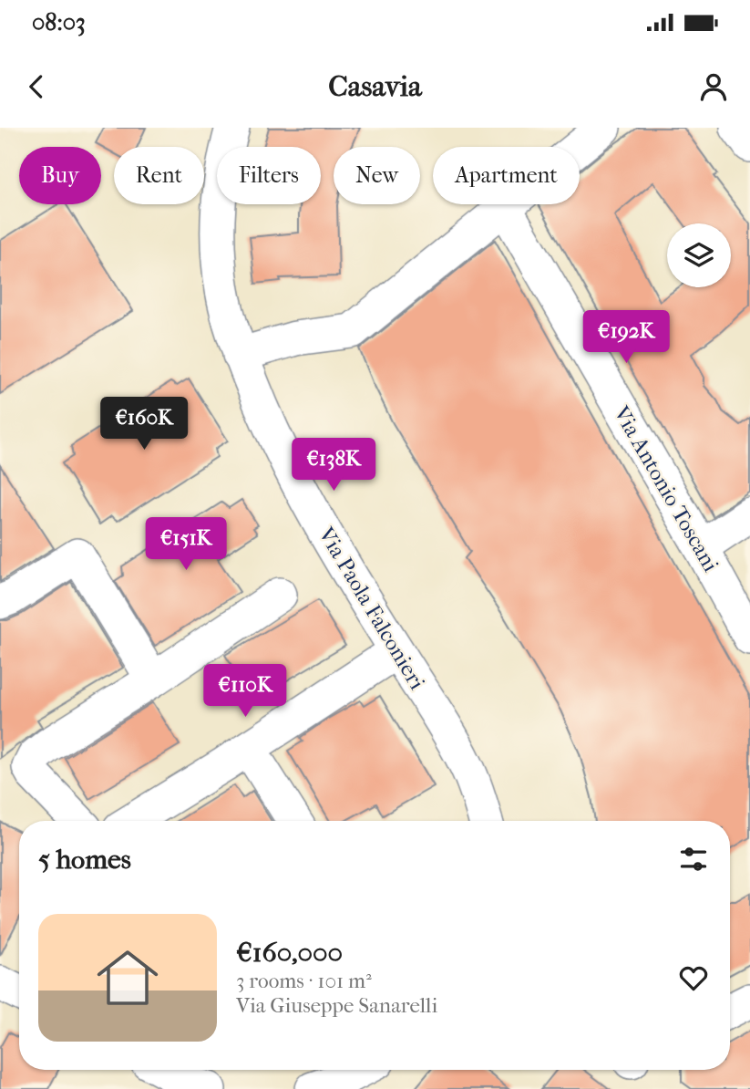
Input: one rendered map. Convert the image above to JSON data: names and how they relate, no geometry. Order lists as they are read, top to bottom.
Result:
{
  "streets": {
    "street": ["Via Antonio Toscani", "Via Paola Falconieri"]
  },
  "page": {
    "status": "08:03",
    "header": "Casavia",
    "chip": [
      "Buy",
      "Rent",
      "Filters",
      "New",
      "Apartment"
    ],
    "price": [
      "€192K",
      "€160K",
      "€138K",
      "€151K",
      "€110K"
    ],
    "heading": "5 homes",
    "list": [
      {
        "name": "€160,000",
        "note": "3 rooms · 101 m² · Via Giuseppe Sanarelli"
      }
    ]
  }
}
